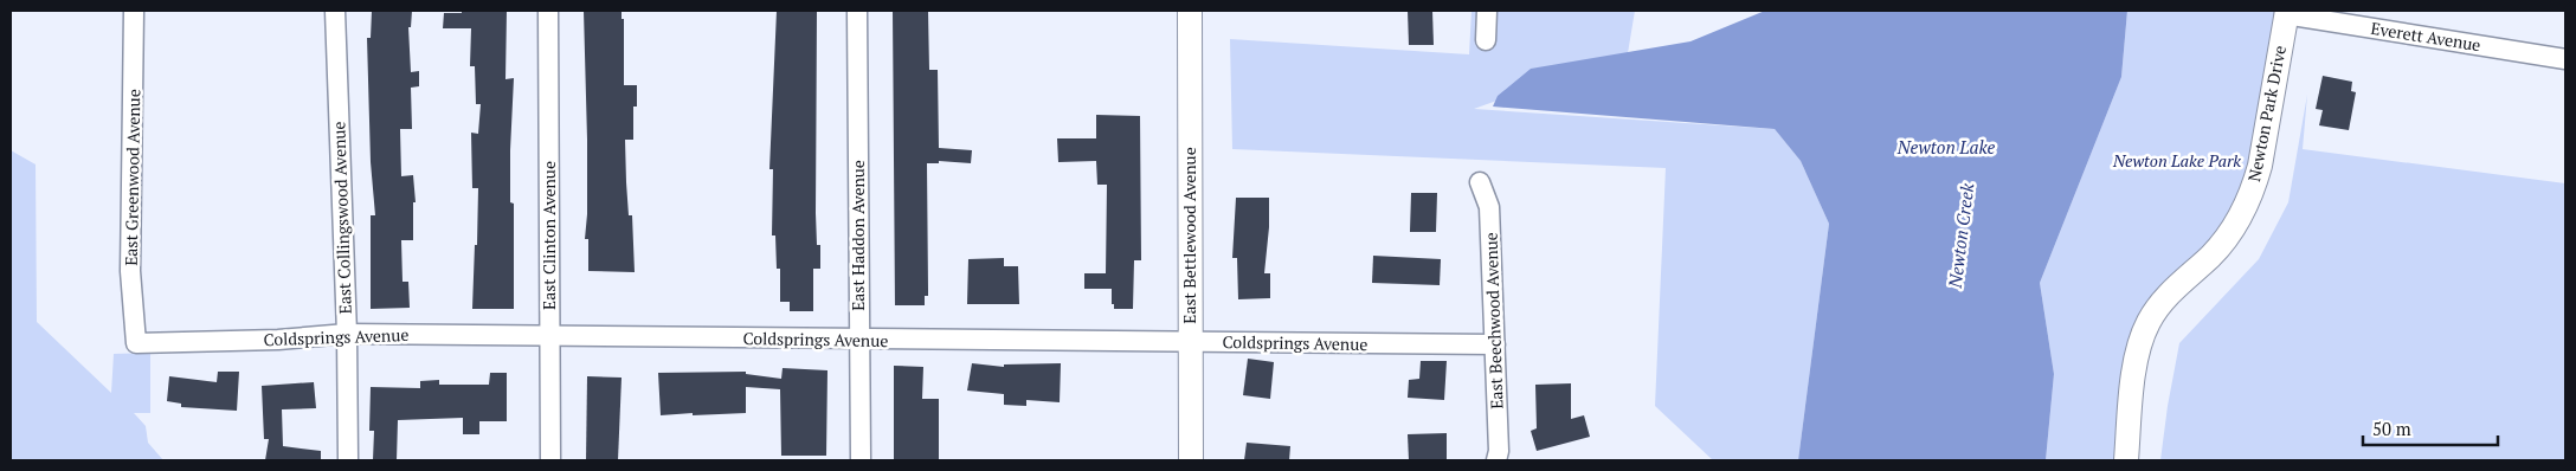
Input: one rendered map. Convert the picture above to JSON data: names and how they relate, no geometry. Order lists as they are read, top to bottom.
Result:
{
  "streets": {
    "street": [
      "Everett Avenue",
      "Newton Park Drive",
      "East Greenwood Avenue",
      "East Collingswood Avenue",
      "East Clinton Avenue",
      "East Haddon Avenue",
      "East Bettlewood Avenue",
      "East Beechwood Avenue",
      "Coldsprings Avenue"
    ]
  },
  "crossings": [
    ["Everett Avenue", "Newton Park Drive"],
    ["East Greenwood Avenue", "Coldsprings Avenue"],
    ["East Collingswood Avenue", "Coldsprings Avenue"],
    ["East Clinton Avenue", "Coldsprings Avenue"],
    ["East Haddon Avenue", "Coldsprings Avenue"],
    ["East Bettlewood Avenue", "Coldsprings Avenue"],
    ["East Beechwood Avenue", "Coldsprings Avenue"]
  ],
  "water": ["Newton Lake", "Newton Creek"],
  "parks": ["Newton Lake Park"],
  "scale_bar": "50 m"
}
